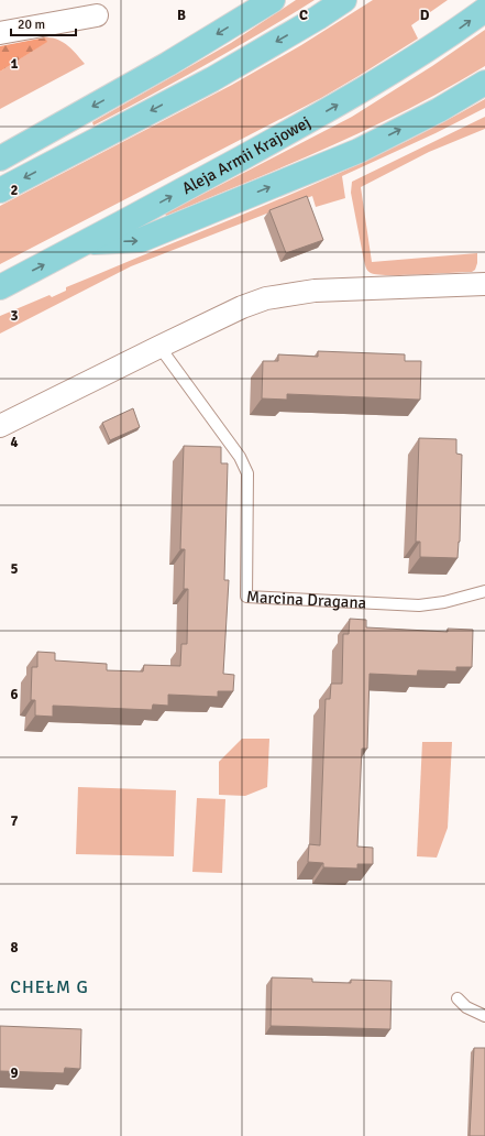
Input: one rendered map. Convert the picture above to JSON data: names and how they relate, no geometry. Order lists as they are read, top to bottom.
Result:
{
  "streets": {
    "main road": ["Aleja Armii Krajowej"],
    "lane": ["Marcina Dragana"]
  },
  "districts": ["CHEŁM G"],
  "scale_bar": "20 m",
  "grid": {
    "columns": ["B", "C", "D"],
    "rows": [
      "1",
      "2",
      "3",
      "4",
      "5",
      "6",
      "7",
      "8",
      "9"
    ]
  }
}
